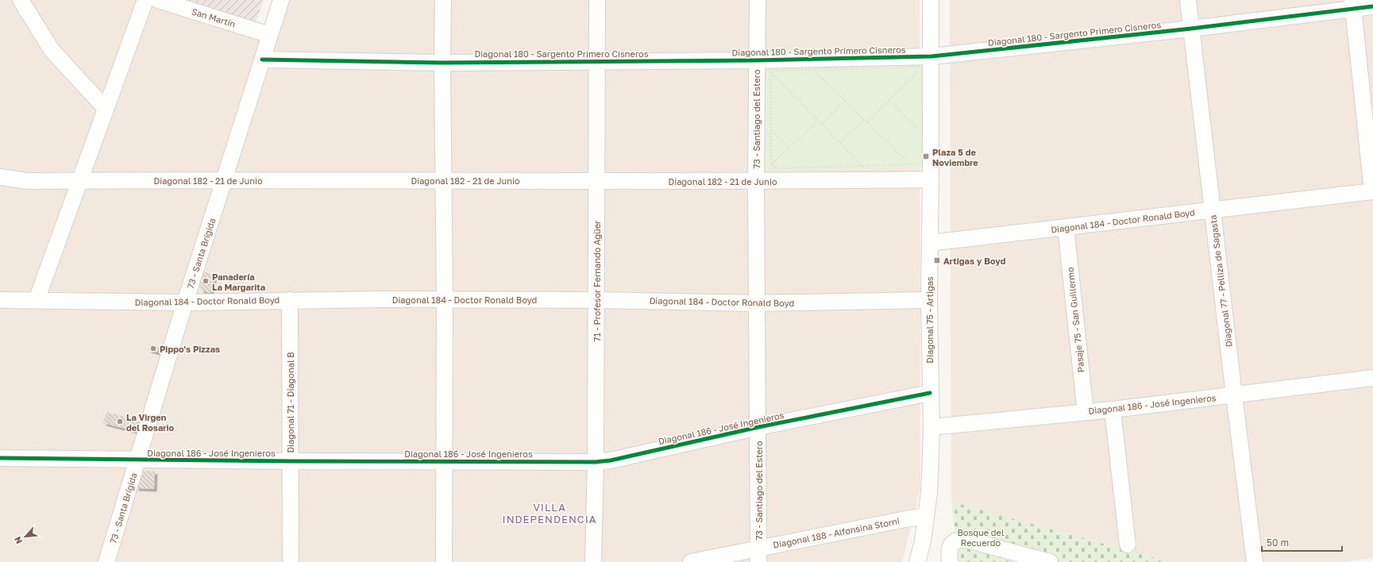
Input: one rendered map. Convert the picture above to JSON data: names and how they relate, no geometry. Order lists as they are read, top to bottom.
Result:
{
  "streets": {
    "street": [
      "San Martín",
      "Diagonal 180 - Sargento Primero Cisneros",
      "73 - Santiago del Estero",
      "Diagonal 182 - 21 de Junio",
      "Diagonal 184 - Doctor Ronald Boyd",
      "73 - Santa Brígida",
      "71 - Profesor Fernando Agüer",
      "Diagonal 77 - Pelliza de Sagasta",
      "Diagonal 75 - Artigas",
      "Pasaje 75 - San Guillermo",
      "Diagonal 71 - Diagonal B",
      "Diagonal 186 - José Ingenieros",
      "Diagonal 188 - Alfonsina Storni"
    ]
  },
  "crossings": [
    ["San Martín", "73 - Santa Brígida"],
    ["Diagonal 180 - Sargento Primero Cisneros", "73 - Santiago del Estero"],
    ["Diagonal 180 - Sargento Primero Cisneros", "73 - Santa Brígida"],
    ["Diagonal 180 - Sargento Primero Cisneros", "71 - Profesor Fernando Agüer"],
    ["Diagonal 180 - Sargento Primero Cisneros", "Diagonal 77 - Pelliza de Sagasta"],
    ["Diagonal 180 - Sargento Primero Cisneros", "Diagonal 75 - Artigas"],
    ["73 - Santiago del Estero", "Diagonal 182 - 21 de Junio"],
    ["73 - Santiago del Estero", "Diagonal 184 - Doctor Ronald Boyd"],
    ["73 - Santiago del Estero", "Diagonal 186 - José Ingenieros"],
    ["73 - Santiago del Estero", "Diagonal 188 - Alfonsina Storni"],
    ["Diagonal 182 - 21 de Junio", "73 - Santa Brígida"],
    ["Diagonal 182 - 21 de Junio", "71 - Profesor Fernando Agüer"],
    ["Diagonal 182 - 21 de Junio", "Diagonal 75 - Artigas"],
    ["Diagonal 184 - Doctor Ronald Boyd", "73 - Santa Brígida"],
    ["Diagonal 184 - Doctor Ronald Boyd", "71 - Profesor Fernando Agüer"],
    ["Diagonal 184 - Doctor Ronald Boyd", "Diagonal 77 - Pelliza de Sagasta"],
    ["Diagonal 184 - Doctor Ronald Boyd", "Diagonal 75 - Artigas"],
    ["Diagonal 184 - Doctor Ronald Boyd", "Pasaje 75 - San Guillermo"],
    ["Diagonal 184 - Doctor Ronald Boyd", "Diagonal 71 - Diagonal B"],
    ["73 - Santa Brígida", "Diagonal 186 - José Ingenieros"],
    ["71 - Profesor Fernando Agüer", "Diagonal 186 - José Ingenieros"],
    ["Diagonal 77 - Pelliza de Sagasta", "Diagonal 186 - José Ingenieros"],
    ["Diagonal 75 - Artigas", "Diagonal 186 - José Ingenieros"],
    ["Diagonal 75 - Artigas", "Diagonal 188 - Alfonsina Storni"],
    ["Pasaje 75 - San Guillermo", "Diagonal 186 - José Ingenieros"],
    ["Diagonal 71 - Diagonal B", "Diagonal 186 - José Ingenieros"]
  ],
  "districts": ["VILLA INDEPENDENCIA"],
  "parks": ["Bosque del Recuerdo"],
  "places": {
    "transit": ["Plaza 5 de Noviembre", "Artigas y Boyd"],
    "other": ["Panadería La Margarita", "Pippo's Pizzas", "La Virgen del Rosario"]
  },
  "scale_bar": "50 m",
  "north": "bottom left"
}
